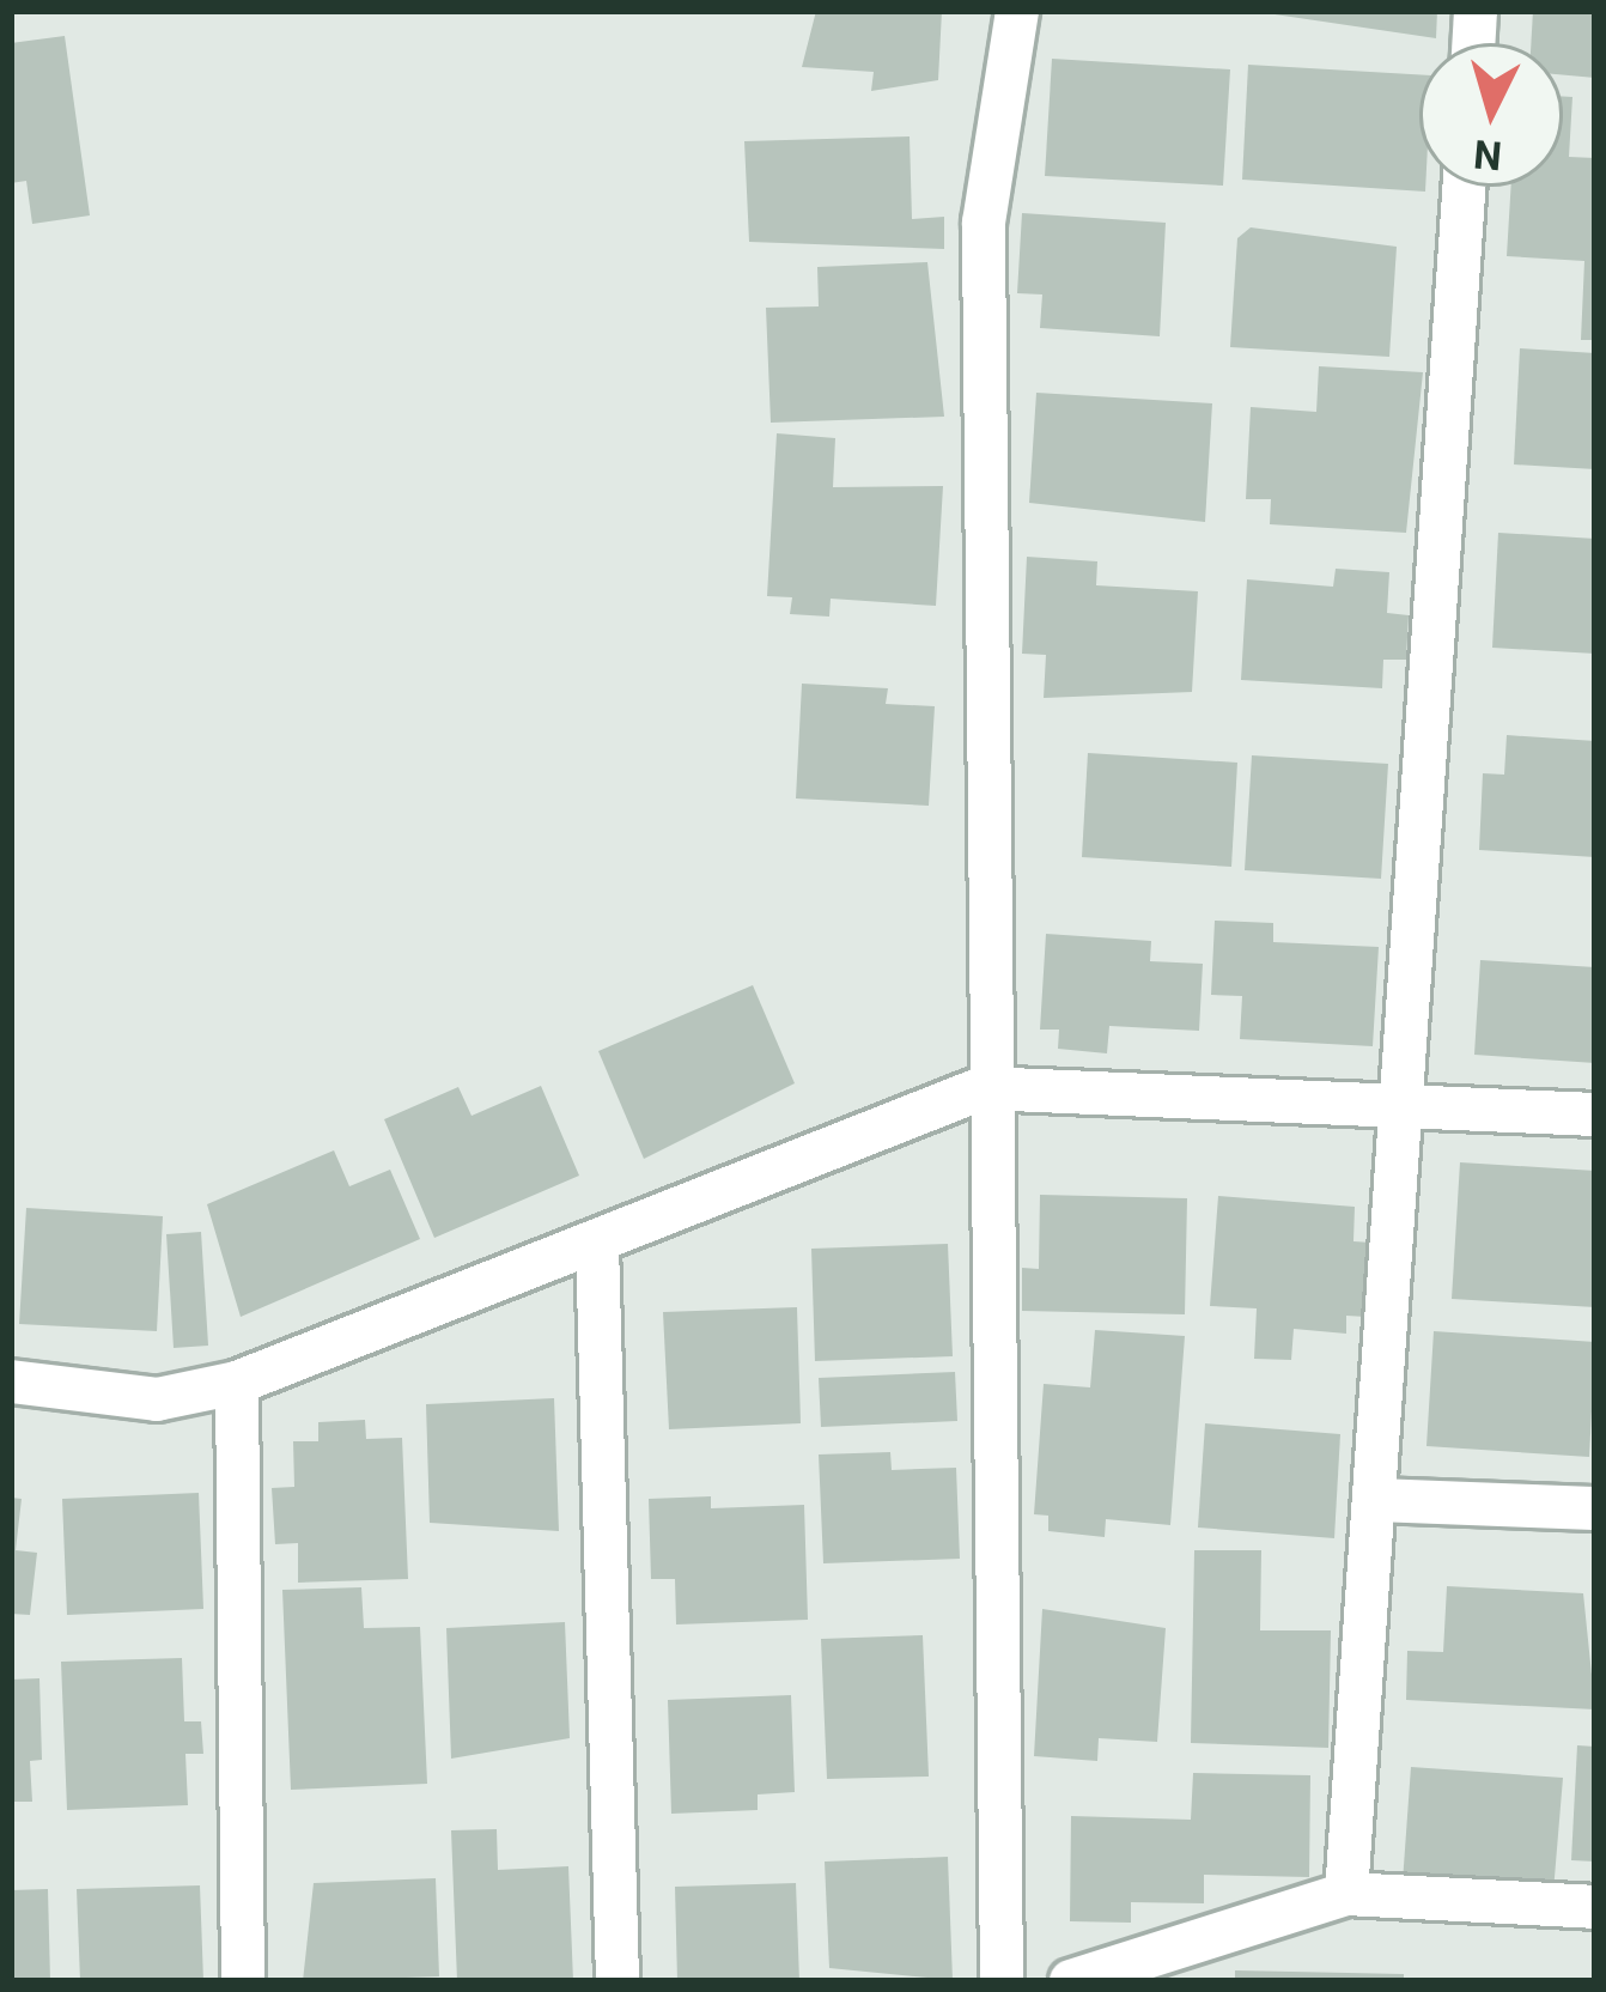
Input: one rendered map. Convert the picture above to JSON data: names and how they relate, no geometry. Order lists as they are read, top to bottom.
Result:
{
  "north": "bottom"
}
